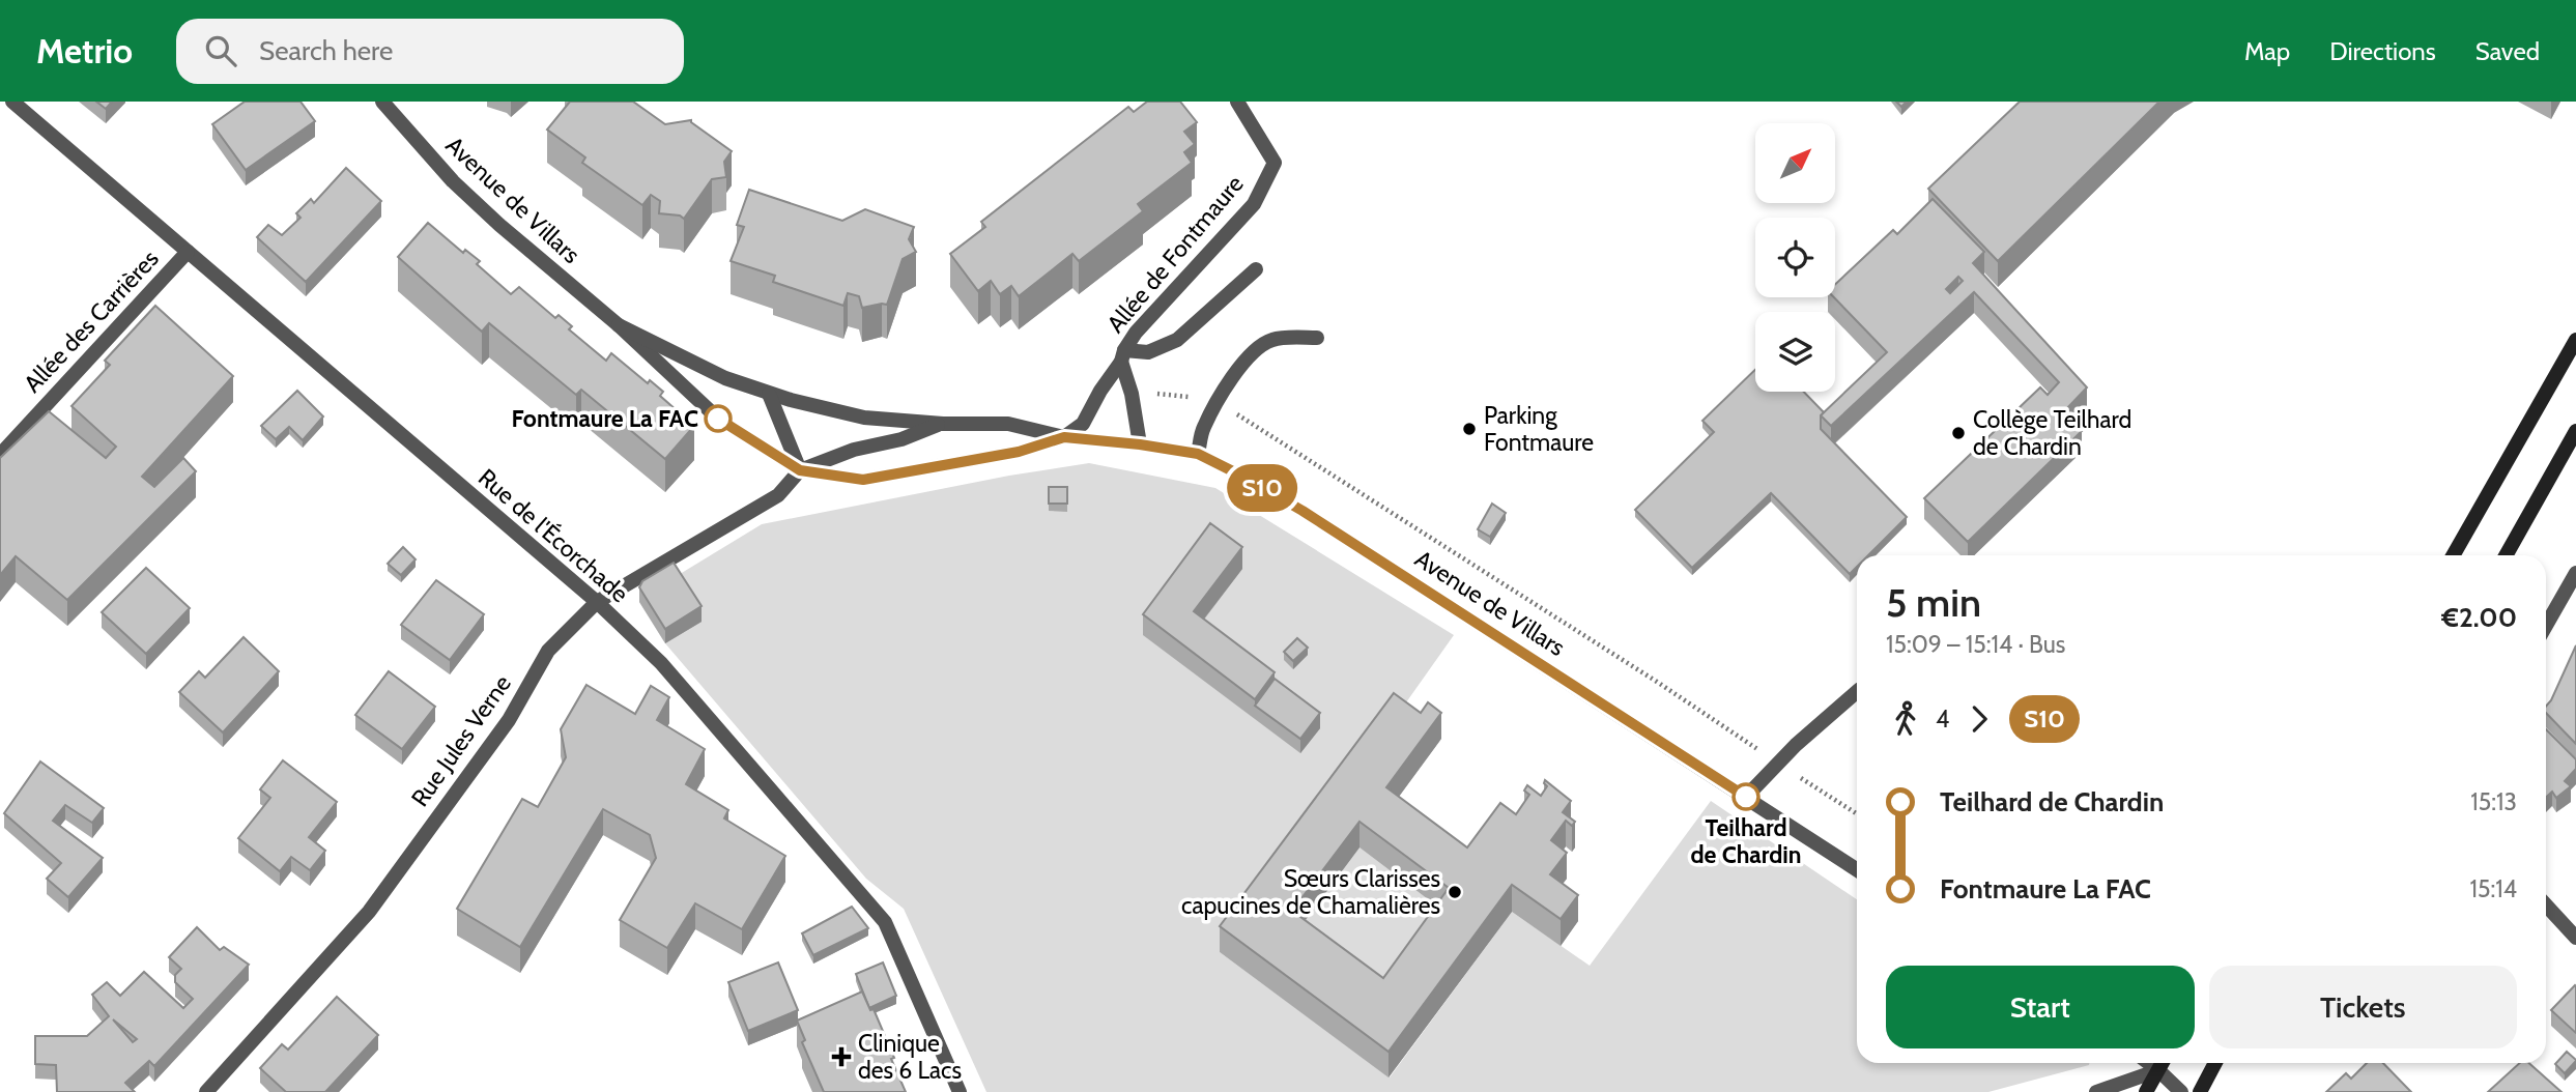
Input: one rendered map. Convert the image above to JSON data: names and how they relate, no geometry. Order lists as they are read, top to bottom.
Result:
{
  "streets": {
    "street": [
      "Avenue de Villars",
      "Allée de Fontmaure",
      "Allée des Carrières",
      "Rue de l'Écorchade",
      "Rue Jules Verne"
    ]
  },
  "crossings": [
    ["Avenue de Villars", "Rue Jules Verne"],
    ["Allée des Carrières", "Rue de l'Écorchade"],
    ["Rue de l'Écorchade", "Rue Jules Verne"]
  ],
  "places": {
    "other": [
      "Fontmaure La FAC",
      "Parking Fontmaure",
      "Collège Teilhard de Chardin",
      "Teilhard de Chardin",
      "Sœurs Clarisses capucines de Chamalières"
    ],
    "health": ["Clinique des 6 Lacs"]
  },
  "lines": ["bus line S10"],
  "north": "top right",
  "page": {
    "header": "Metrio",
    "search": "Search here",
    "nav": ["Map", "Directions", "Saved"],
    "on_map": "S10",
    "heading": ["5 min", "15:09 – 15:14 · Bus", "€2.00"],
    "legs": ["4", "S10"],
    "list": [
      {
        "name": "Teilhard de Chardin",
        "value": "15:13"
      },
      {
        "name": "Fontmaure La FAC",
        "value": "15:14"
      }
    ],
    "buttons": ["Start", "Tickets"]
  }
}
